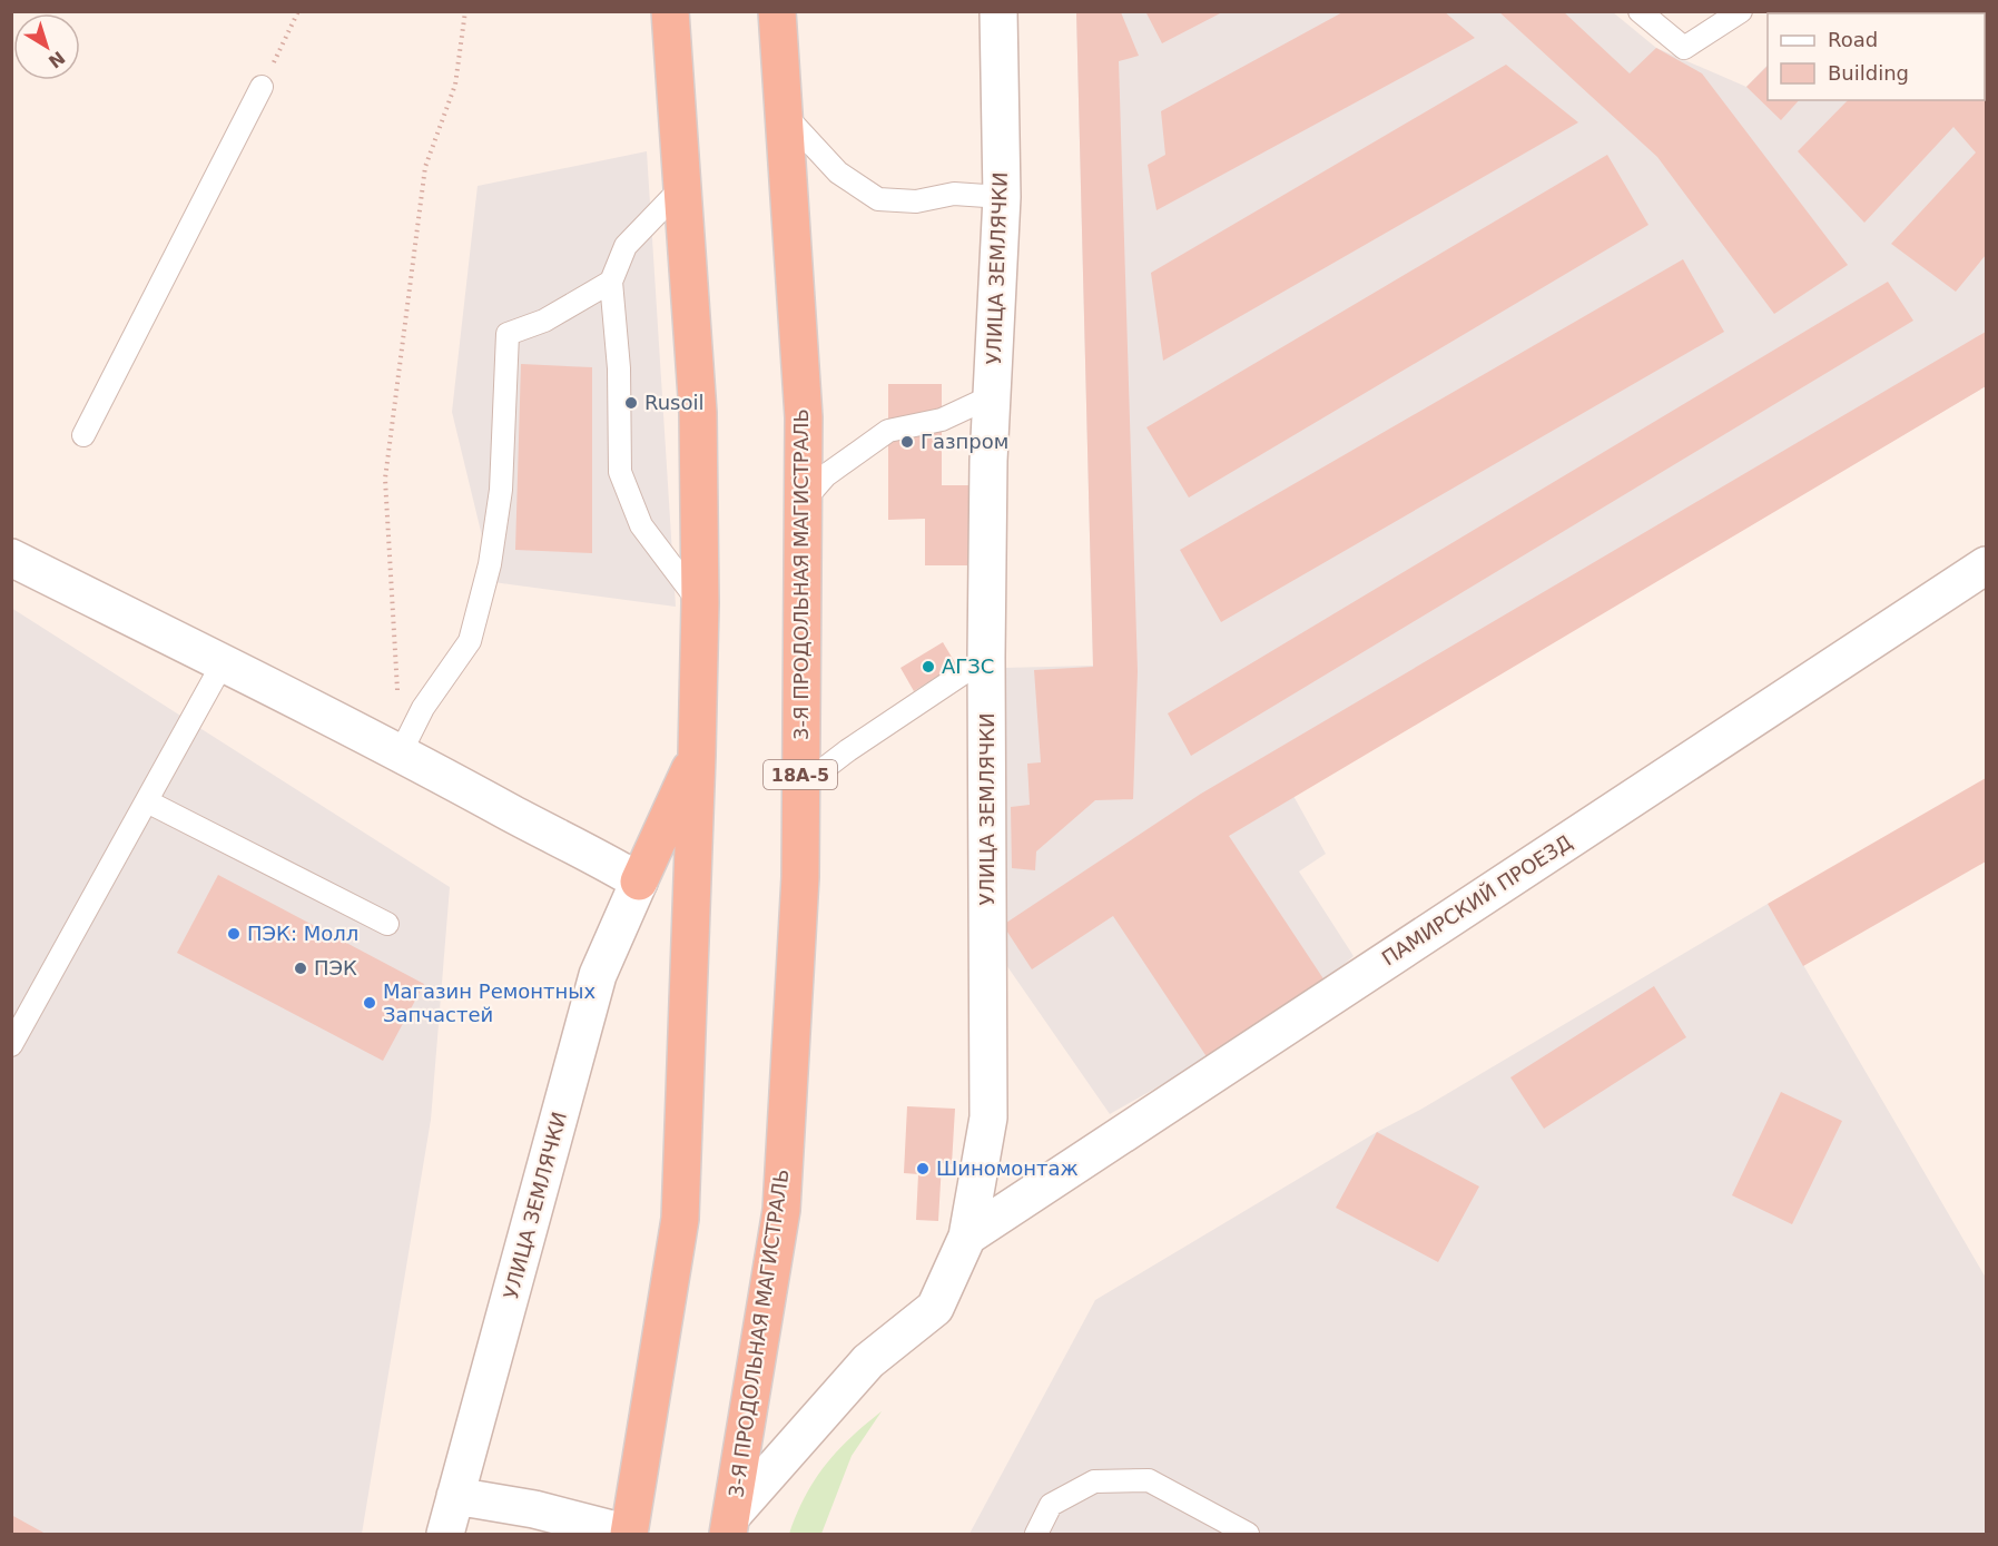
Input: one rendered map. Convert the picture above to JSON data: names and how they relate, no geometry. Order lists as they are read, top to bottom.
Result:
{
  "streets": {
    "highway": ["3-Я ПРОДОЛЬНАЯ МАГИСТРАЛЬ", "18А-5"],
    "street": ["УЛИЦА ЗЕМЛЯЧКИ", "ПАМИРСКИЙ ПРОЕЗД"]
  },
  "crossings": [
    ["УЛИЦА ЗЕМЛЯЧКИ", "3-Я ПРОДОЛЬНАЯ МАГИСТРАЛЬ"],
    ["УЛИЦА ЗЕМЛЯЧКИ", "ПАМИРСКИЙ ПРОЕЗД"]
  ],
  "places": [
    "Rusoil",
    "Газпром",
    "АГЗС",
    "ПЭК: Молл",
    "ПЭК",
    "Магазин Ремонтных Запчастей",
    "Шиномонтаж"
  ],
  "legend": ["Road", "Building"],
  "north": "bottom right"
}
